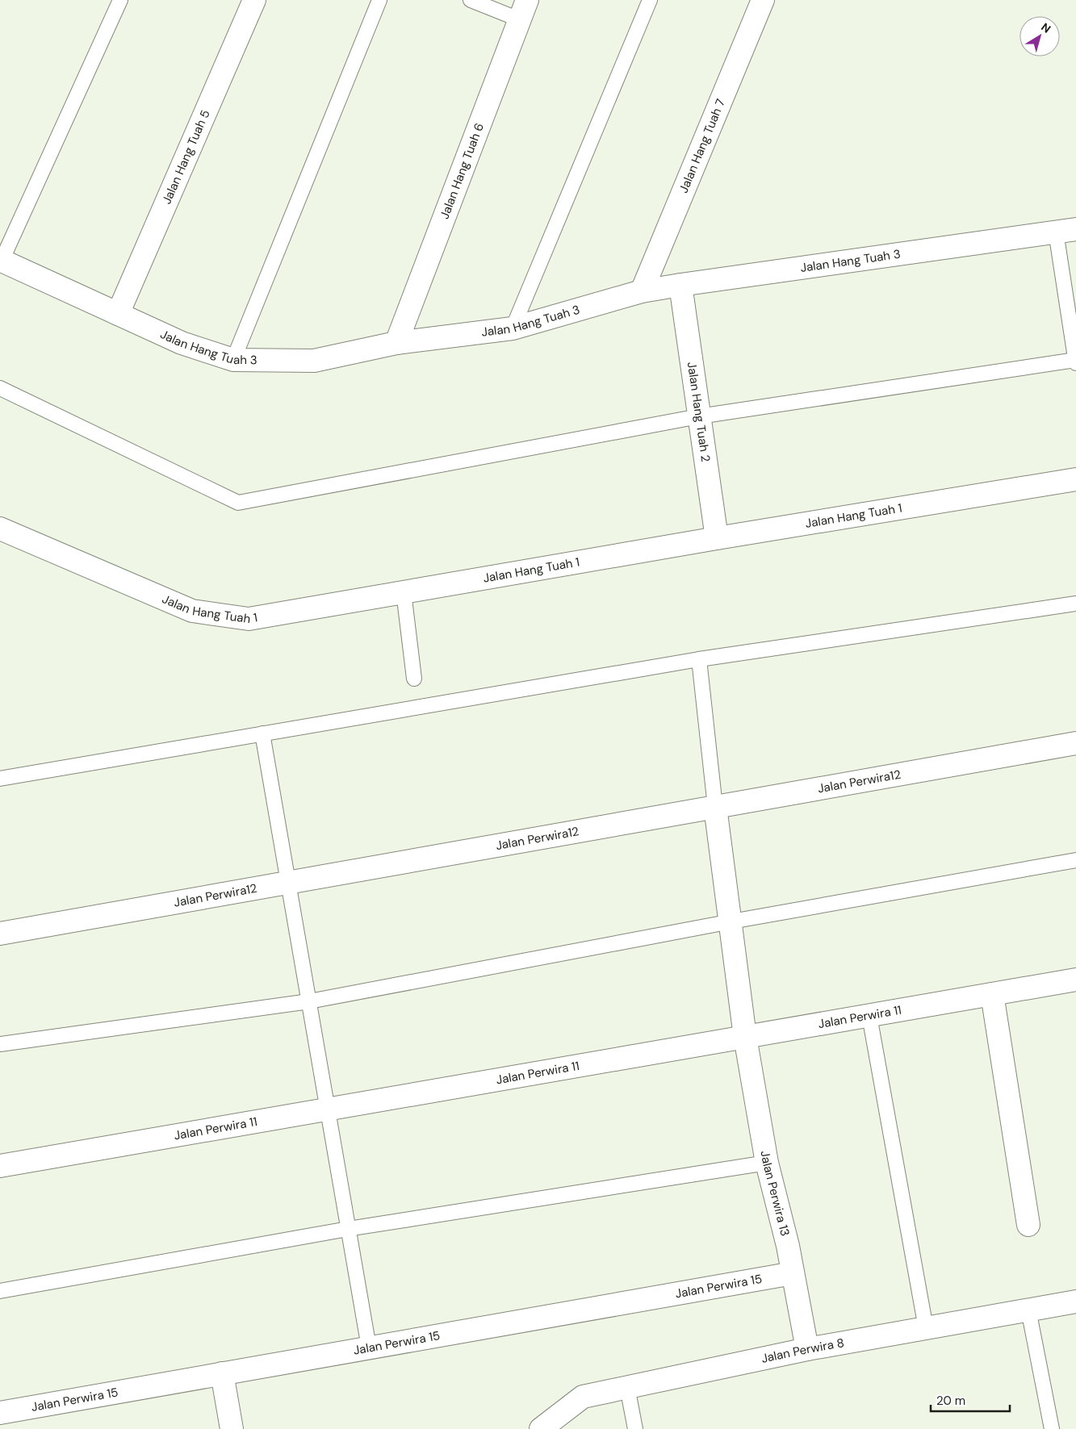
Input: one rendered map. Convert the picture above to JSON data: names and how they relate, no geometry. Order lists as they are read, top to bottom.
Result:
{
  "streets": {
    "street": [
      "Jalan Hang Tuah 7",
      "Jalan Hang Tuah 5",
      "Jalan Hang Tuah 6",
      "Jalan Hang Tuah 3",
      "Jalan Hang Tuah 2",
      "Jalan Hang Tuah 1",
      "Jalan Perwira12",
      "Jalan Perwira 11",
      "Jalan Perwira 13",
      "Jalan Perwira 15",
      "Jalan Perwira 8"
    ]
  },
  "crossings": [
    ["Jalan Hang Tuah 7", "Jalan Hang Tuah 3"],
    ["Jalan Hang Tuah 5", "Jalan Hang Tuah 3"],
    ["Jalan Hang Tuah 6", "Jalan Hang Tuah 3"],
    ["Jalan Hang Tuah 3", "Jalan Hang Tuah 2"],
    ["Jalan Hang Tuah 2", "Jalan Hang Tuah 1"],
    ["Jalan Perwira12", "Jalan Perwira 13"],
    ["Jalan Perwira 11", "Jalan Perwira 13"],
    ["Jalan Perwira 13", "Jalan Perwira 15"],
    ["Jalan Perwira 13", "Jalan Perwira 8"]
  ],
  "scale_bar": "20 m",
  "north": "top right"
}
